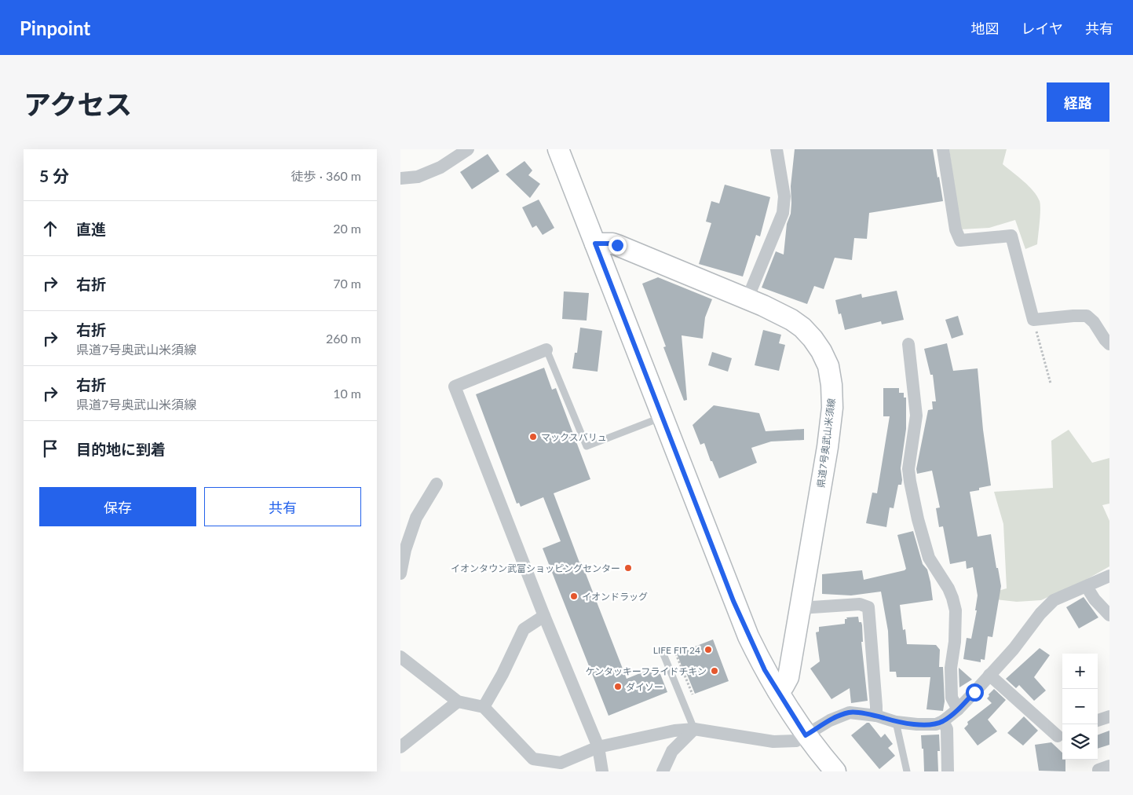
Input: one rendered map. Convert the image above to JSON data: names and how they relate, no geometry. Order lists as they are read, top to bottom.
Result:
{
  "streets": {
    "main road": ["県道7号奥武山米須線"]
  },
  "places": [
    "マックスバリュ",
    "イオンタウン武富ショッピングセンター",
    "イオンドラッグ",
    "LIFE FIT 24",
    "ケンタッキーフライドチキン",
    "ダイソー"
  ],
  "page": {
    "header": "Pinpoint",
    "nav": ["地図", "レイヤ", "共有"],
    "title": "アクセス",
    "buttons": [
      "経路",
      ["保存", "共有"]
    ],
    "heading": ["5 分", "徒歩 · 360 m"],
    "list": [
      ["直進", "20 m"],
      ["右折", "70 m"],
      ["右折", "県道7号奥武山米須線", "260 m"],
      ["右折", "県道7号奥武山米須線", "10 m"],
      "目的地に到着"
    ],
    "map_buttons": ["+", "−"]
  }
}
